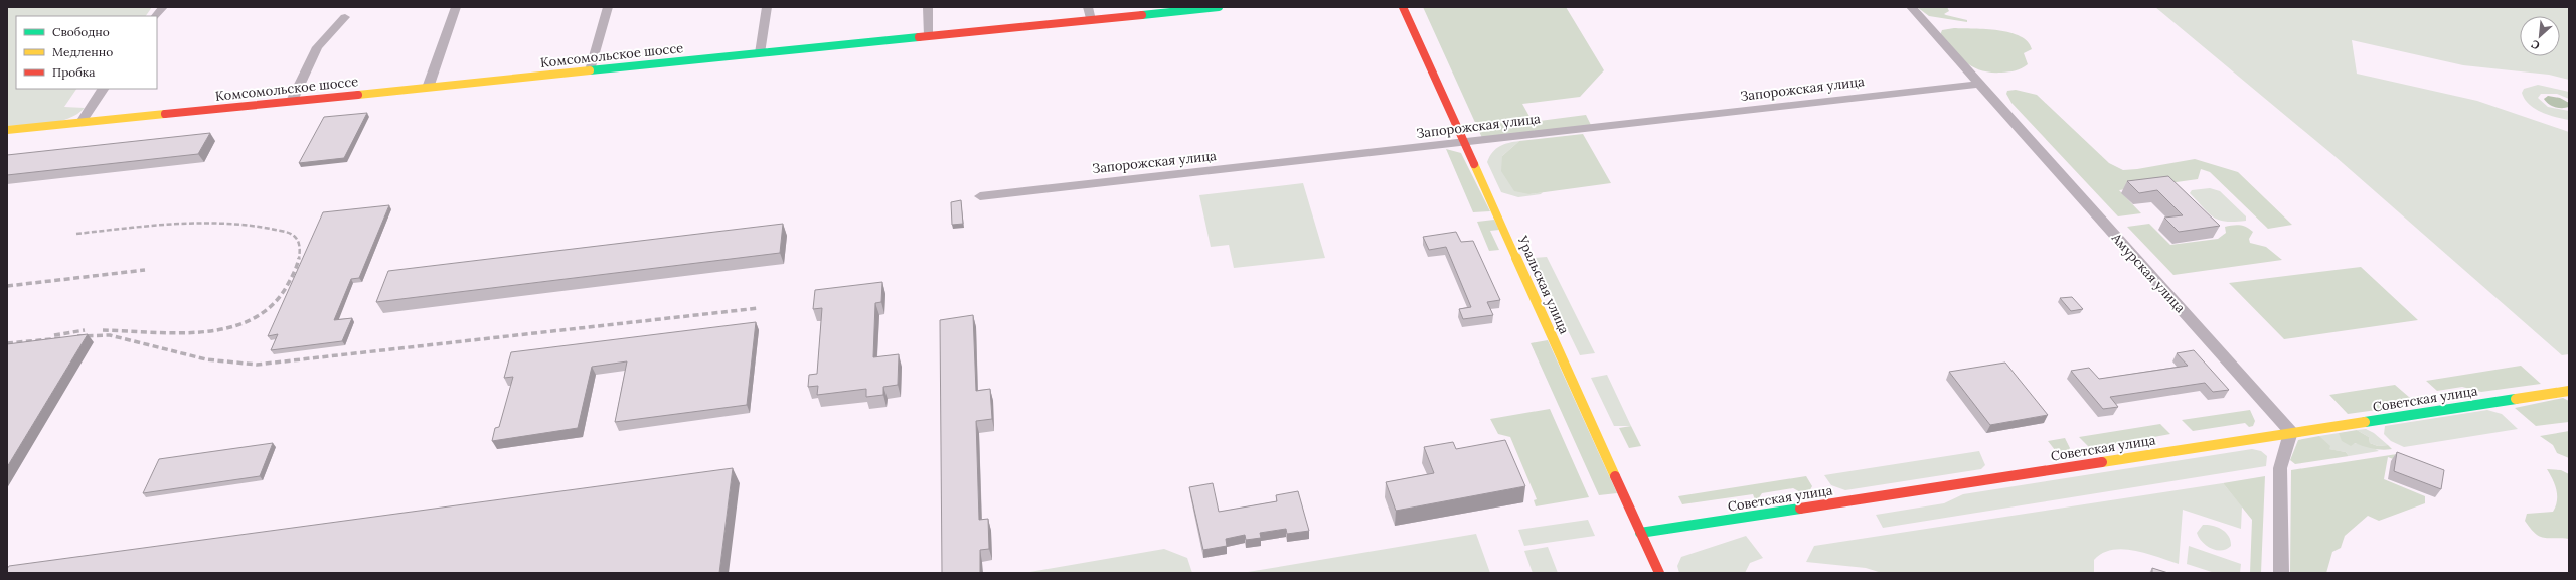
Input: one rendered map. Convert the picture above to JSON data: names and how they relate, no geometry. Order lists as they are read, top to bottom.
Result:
{
  "streets": {
    "street": [
      "Комсомольское шоссе",
      "Запорожская улица",
      "Амурская улица",
      "Уральская улица",
      "Советская улица"
    ]
  },
  "crossings": [
    ["Запорожская улица", "Амурская улица"],
    ["Запорожская улица", "Уральская улица"],
    ["Амурская улица", "Советская улица"],
    ["Уральская улица", "Советская улица"]
  ],
  "legend": ["Свободно", "Медленно", "Пробка"],
  "north": "bottom left"
}
